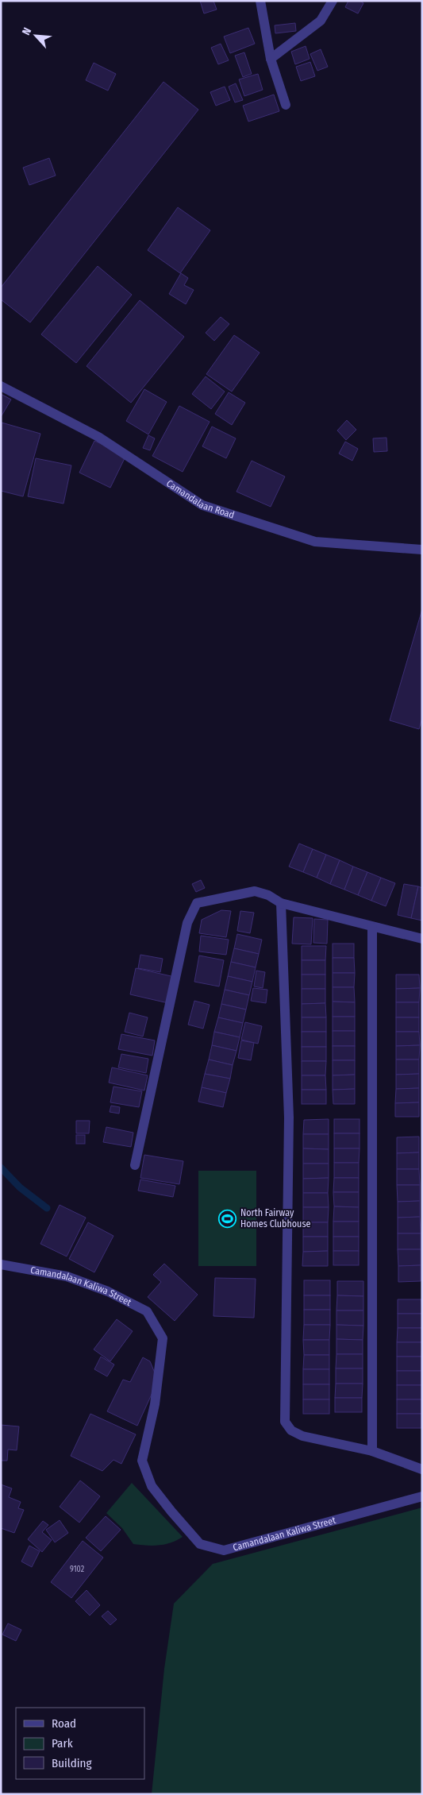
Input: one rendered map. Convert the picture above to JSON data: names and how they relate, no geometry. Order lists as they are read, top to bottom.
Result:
{
  "streets": {
    "street": ["Camandalaan Road", "Camandalaan Kaliwa Street"]
  },
  "places": {
    "sports": ["North Fairway Homes Clubhouse"]
  },
  "house_numbers": ["9102"],
  "legend": ["Road", "Park", "Building"],
  "north": "top left"
}
